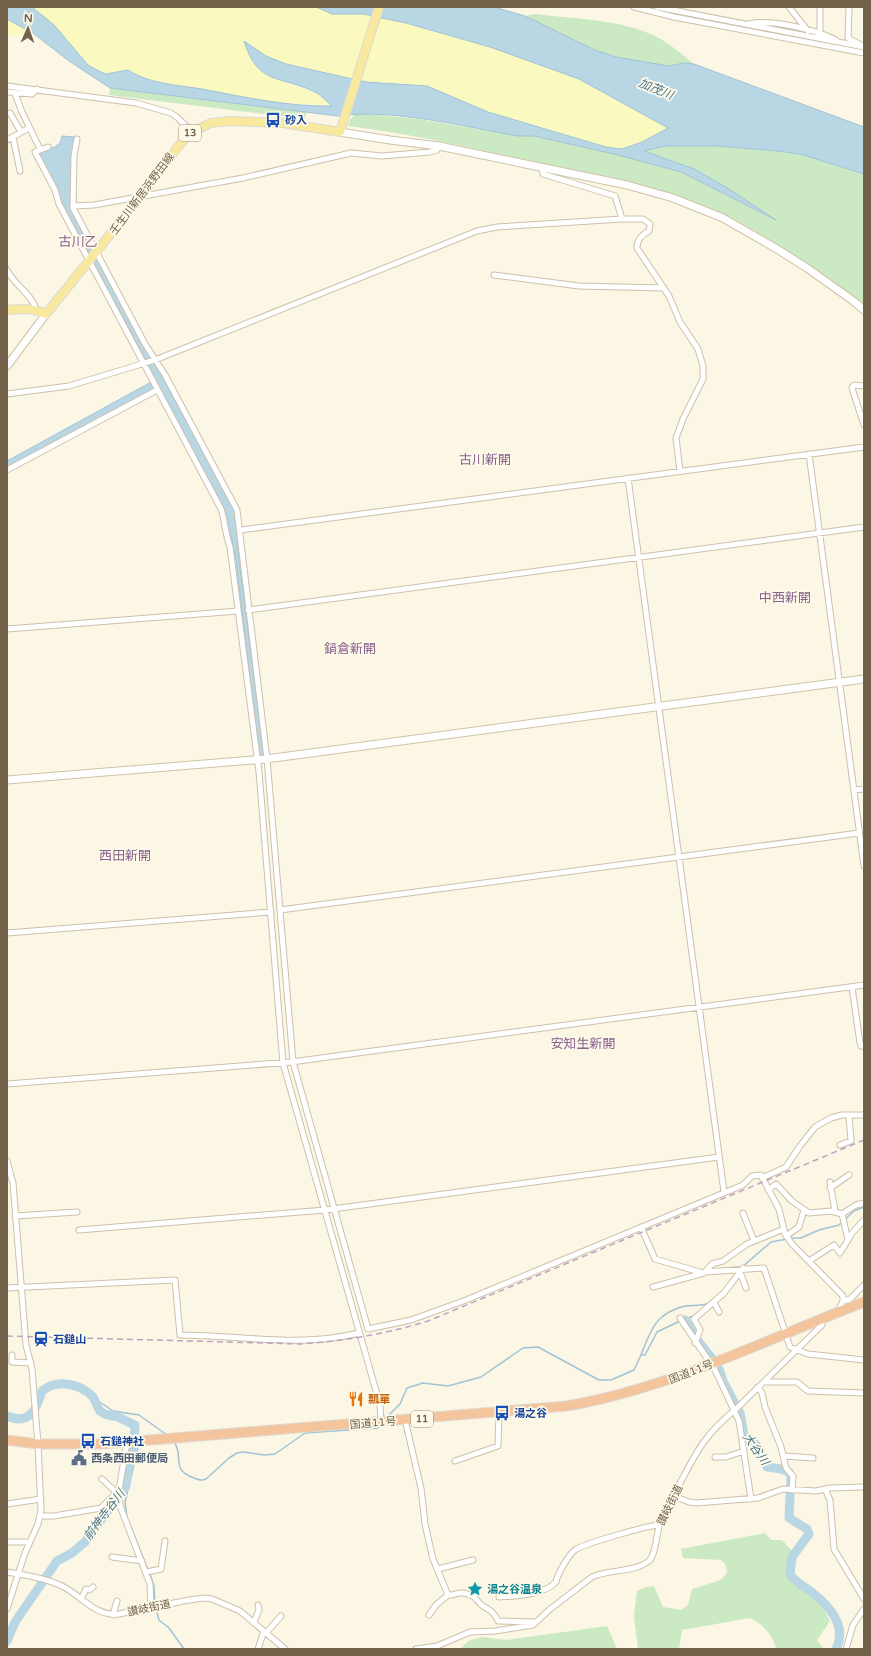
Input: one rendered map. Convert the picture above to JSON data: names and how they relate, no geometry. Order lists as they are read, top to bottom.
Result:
{
  "streets": {
    "highway": ["国道11号", "11"],
    "main road": ["13", "壬生川新居浜野田線"],
    "street": ["讃岐街道"]
  },
  "crossings": [
    ["国道11号", "讃岐街道"]
  ],
  "districts": [
    "古川乙",
    "古川新開",
    "中西新開",
    "鍋倉新開",
    "西田新開",
    "安知生新開"
  ],
  "water": ["加茂川", "大谷川", "前神寺谷川"],
  "places": {
    "bus stop": ["砂入", "湯之谷", "石鎚神社"],
    "station": ["石鎚山"],
    "restaurant": ["瓢華"],
    "public building": ["西条西田郵便局"],
    "place": ["湯之谷温泉"]
  },
  "north": "top"
}
